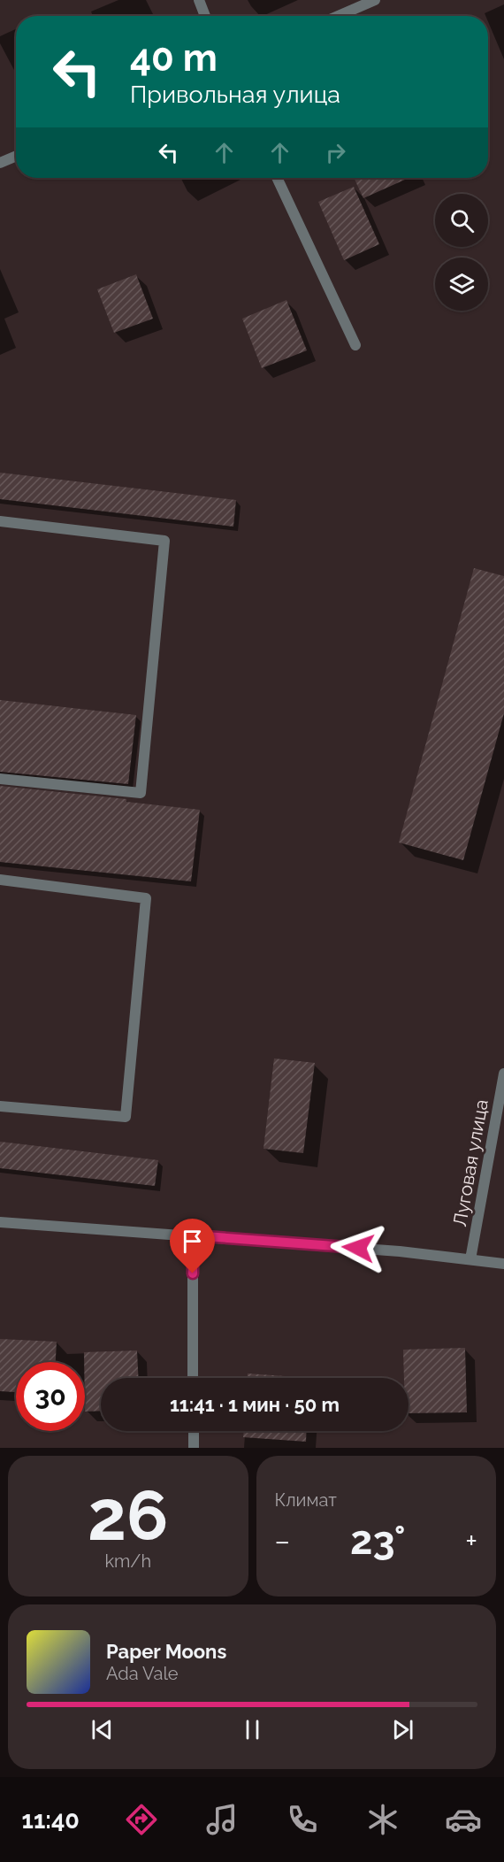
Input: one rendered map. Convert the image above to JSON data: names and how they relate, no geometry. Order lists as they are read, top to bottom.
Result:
{
  "streets": {
    "street": ["Луговая улица"]
  },
  "page": {
    "turn": ["40 m", "Привольная улица"],
    "limit": "30",
    "trip": "11:41 · 1 мин · 50 m",
    "tile": [
      ["26", "km/h"],
      "Климат"
    ],
    "heat": ["−", "23°", "+"],
    "song": ["Paper Moons", "Ada Vale"],
    "tabs": "11:40"
  }
}
